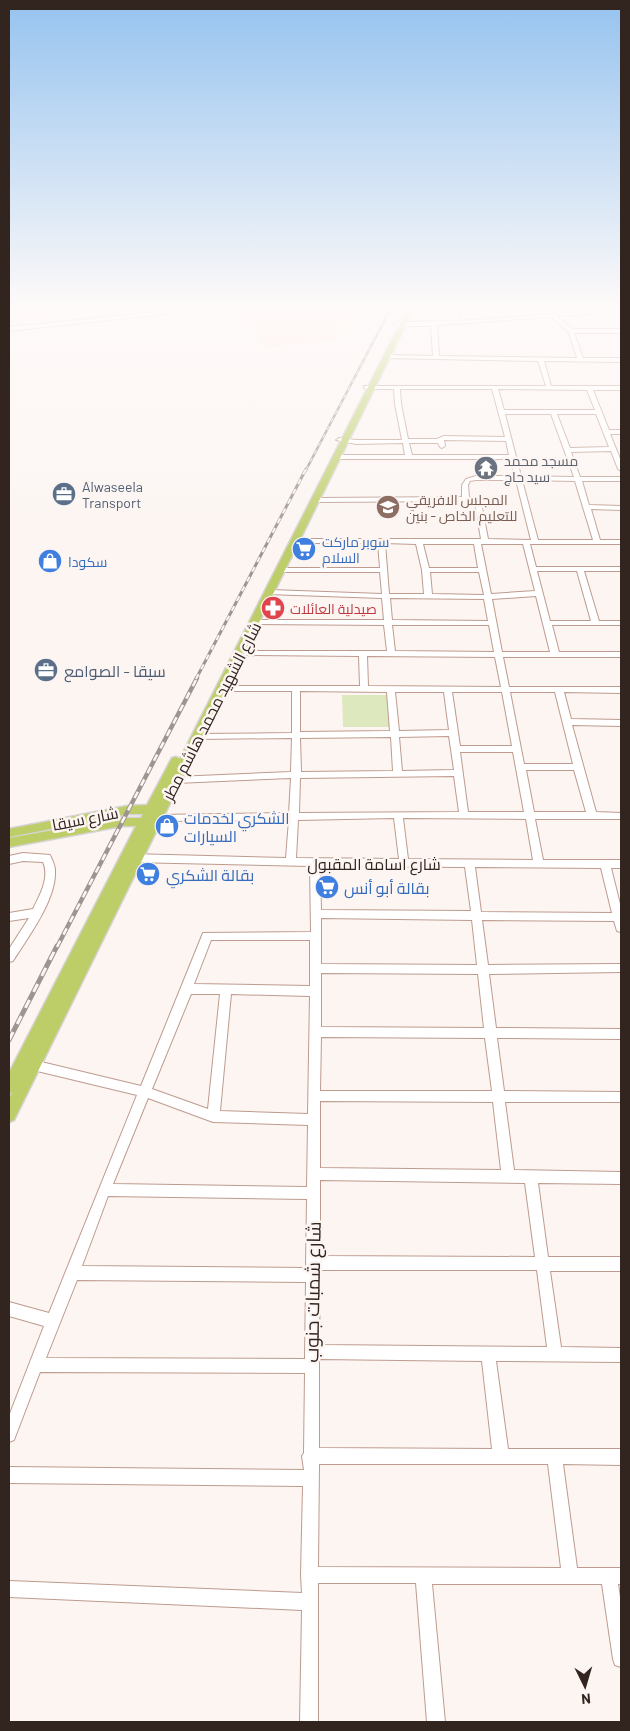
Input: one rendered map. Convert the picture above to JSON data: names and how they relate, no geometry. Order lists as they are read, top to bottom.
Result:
{
  "streets": {
    "main road": ["شارع الشهيد محمد هاشم مطر", "شارع سيقا"],
    "street": ["شارع اسامة المقبول", "شارع شمبات جنوب"]
  },
  "crossings": [
    ["شارع الشهيد محمد هاشم مطر", "شارع سيقا"],
    ["شارع الشهيد محمد هاشم مطر", "شارع اسامة المقبول"],
    ["شارع اسامة المقبول", "شارع شمبات جنوب"]
  ],
  "places": {
    "temple": ["مسجد محمد سيد حاج"],
    "office": ["Alwaseela Transport", "سيقا - الصوامع"],
    "school or university": ["المجلس الافريقي للتعليم الخاص - بنين"],
    "supermarket": ["سوبر ماركت السلام", "بقالة الشكري", "بقالة أبو أنس"],
    "shop": ["سكودا", "الشكري لخدمات السيارات"],
    "pharmacy": ["صيدلية العائلات"]
  },
  "north": "bottom"
}
